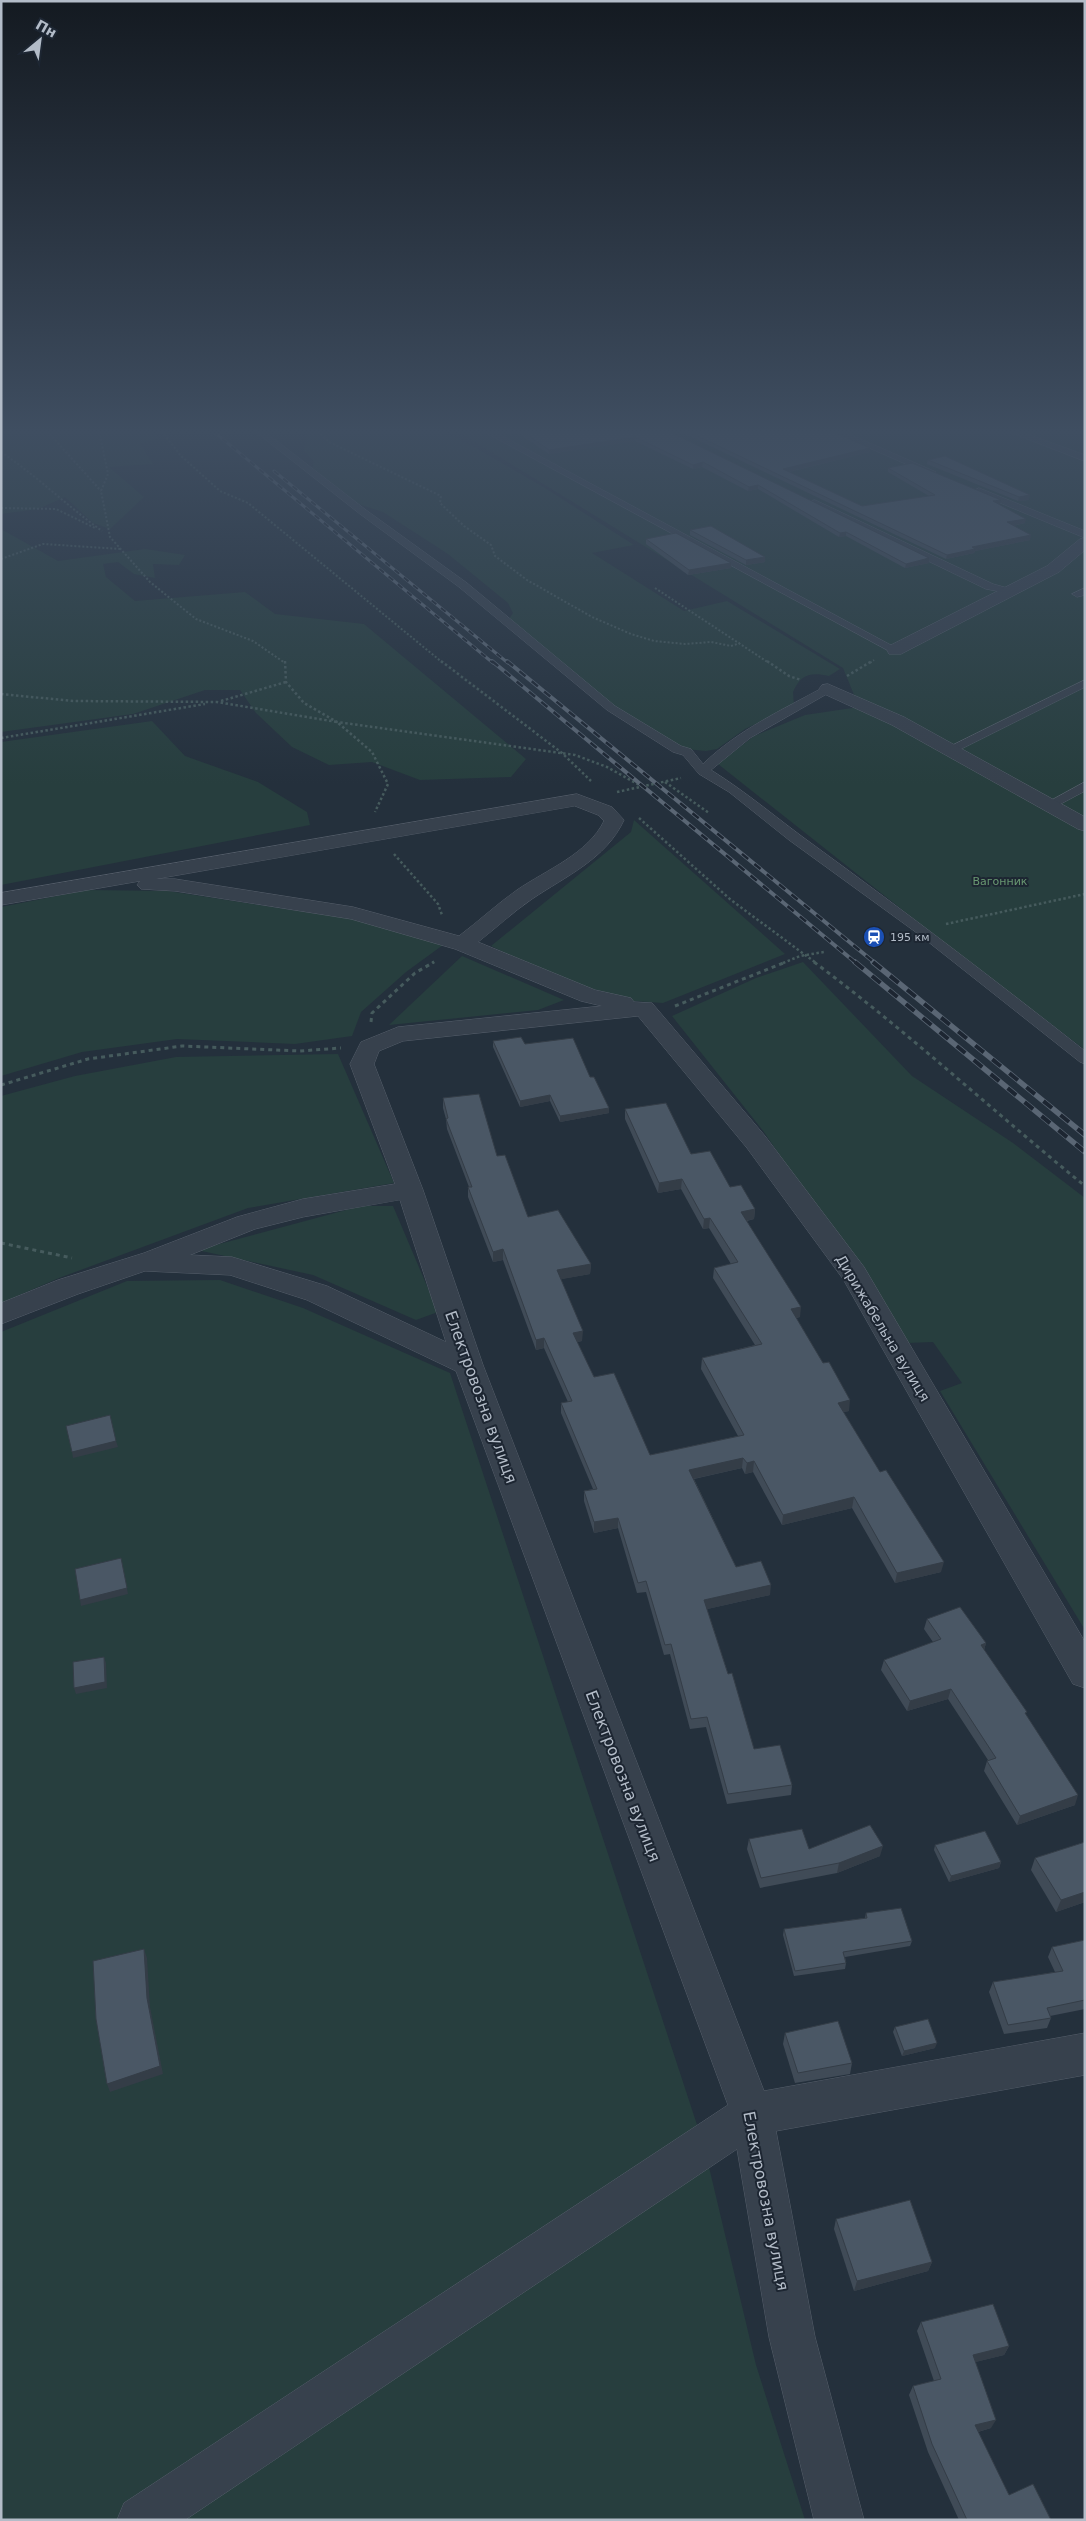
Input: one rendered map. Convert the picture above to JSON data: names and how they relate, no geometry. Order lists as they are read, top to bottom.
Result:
{
  "streets": {
    "street": ["Дирижабельна вулиця", "Електровозна вулиця"]
  },
  "parks": ["Вагонник"],
  "places": {
    "station": ["195 км"]
  },
  "north": "top right"
}
